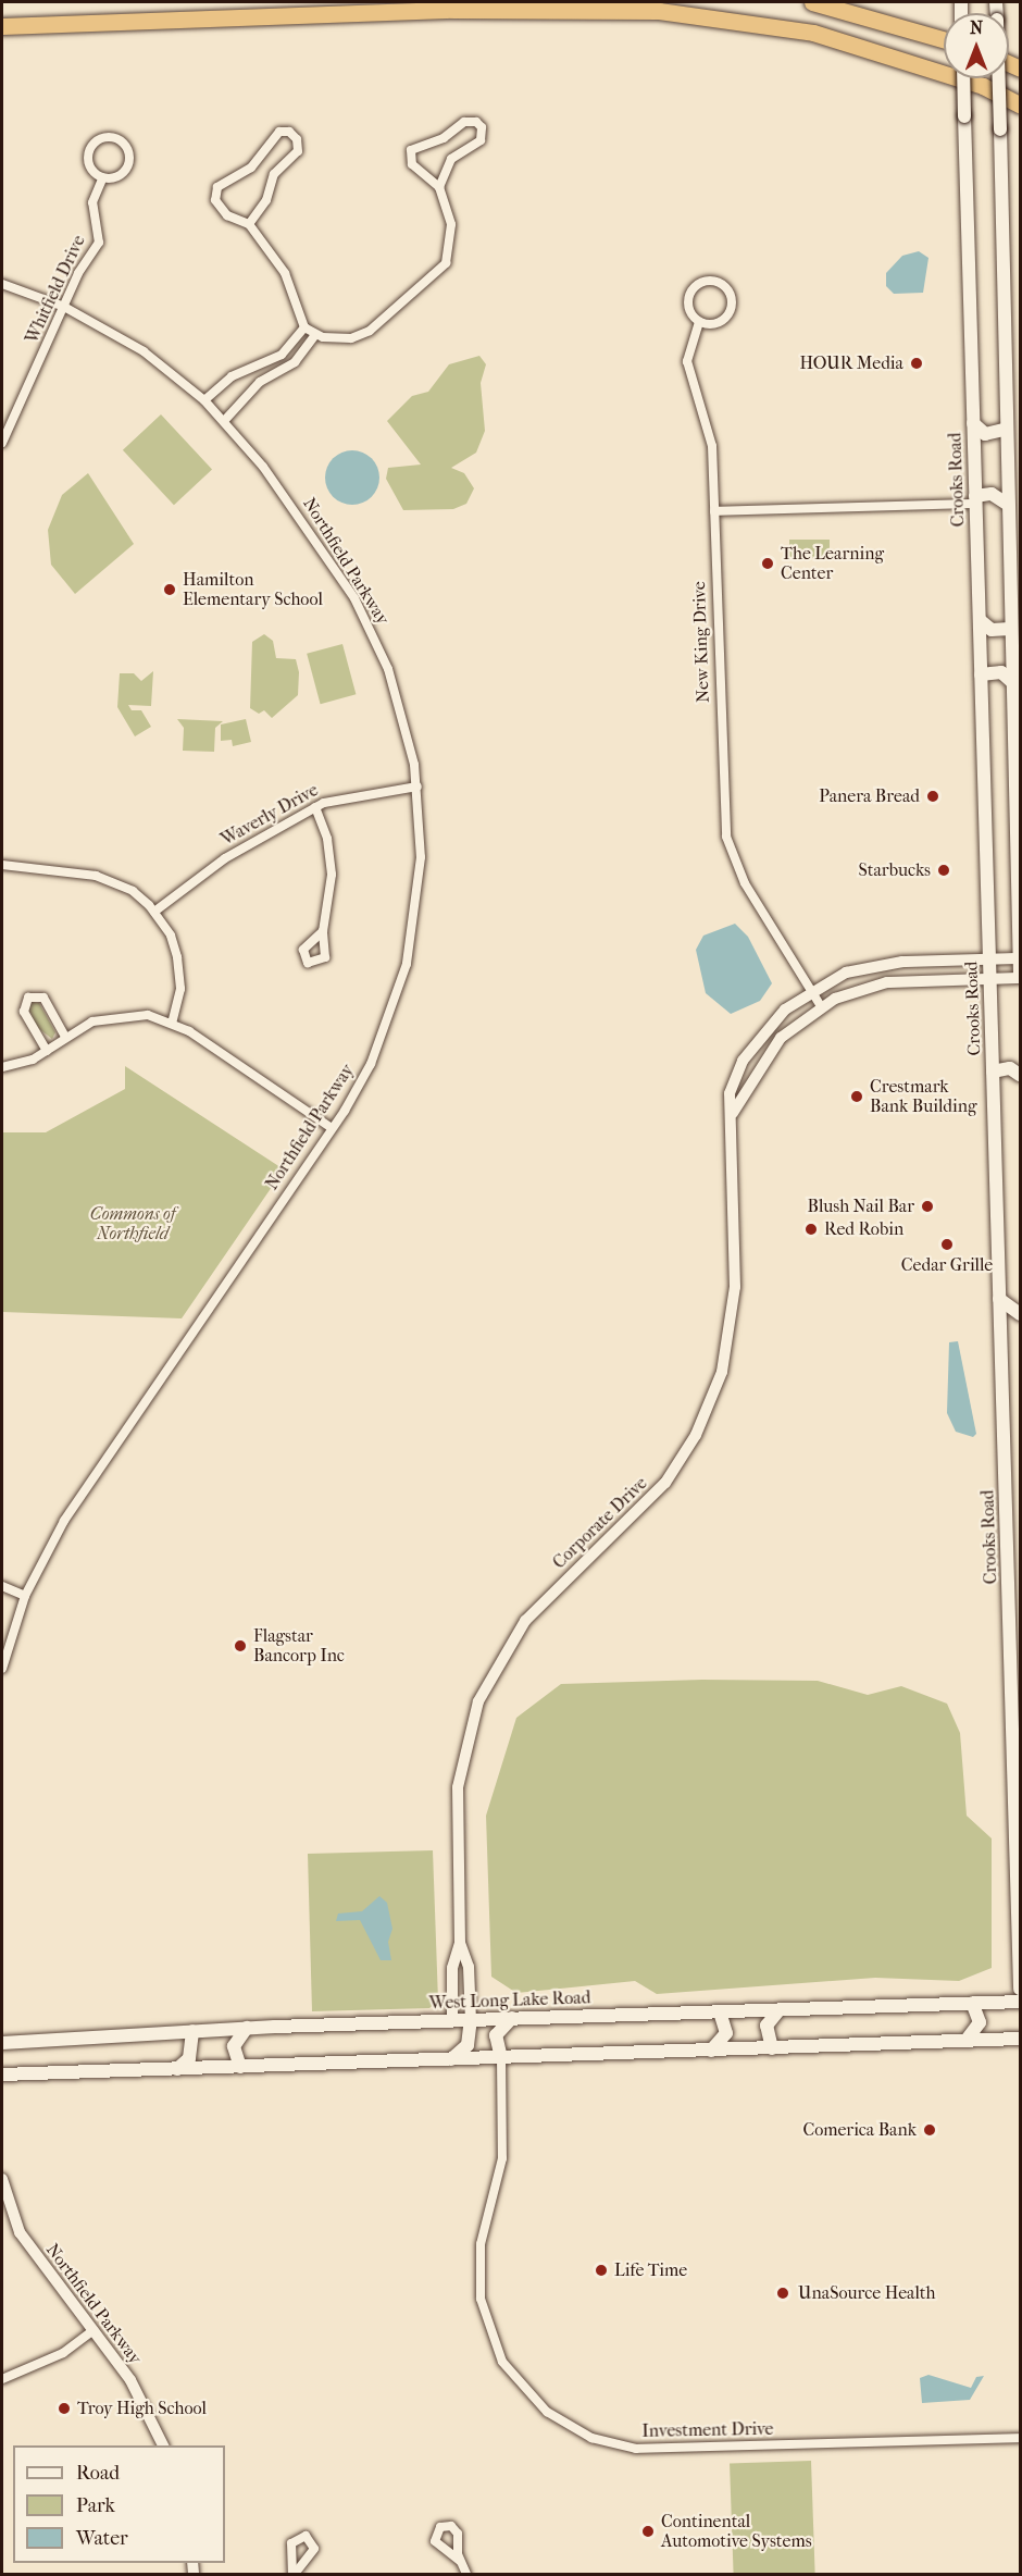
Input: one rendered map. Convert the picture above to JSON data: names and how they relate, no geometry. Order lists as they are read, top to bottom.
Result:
{
  "streets": {
    "main road": ["Crooks Road", "West Long Lake Road"],
    "street": [
      "Whitfield Drive",
      "Northfield Parkway",
      "New King Drive",
      "Waverly Drive",
      "Corporate Drive",
      "Investment Drive"
    ]
  },
  "crossings": [
    ["Whitfield Drive", "Northfield Parkway"],
    ["Crooks Road", "Corporate Drive"],
    ["Northfield Parkway", "Waverly Drive"],
    ["New King Drive", "Corporate Drive"],
    ["Corporate Drive", "West Long Lake Road"]
  ],
  "parks": ["Commons of Northfield"],
  "places": [
    "HOUR Media",
    "The Learning Center",
    "Hamilton Elementary School",
    "Panera Bread",
    "Starbucks",
    "Crestmark Bank Building",
    "Blush Nail Bar",
    "Red Robin",
    "Cedar Grille",
    "Flagstar Bancorp Inc",
    "Comerica Bank",
    "Life Time",
    "UnaSource Health",
    "Troy High School",
    "Continental Automotive Systems"
  ],
  "legend": ["Road", "Park", "Water"],
  "north": "top"
}
